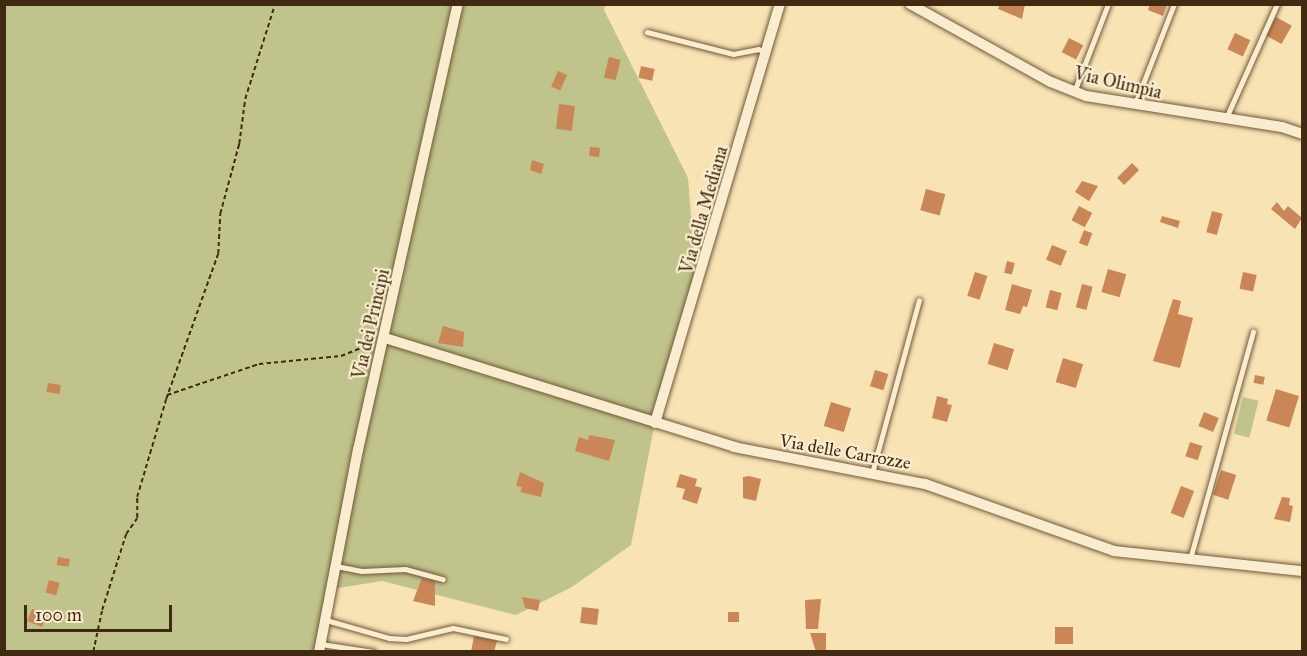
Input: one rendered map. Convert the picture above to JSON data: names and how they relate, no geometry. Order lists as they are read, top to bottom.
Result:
{
  "streets": {
    "street": [
      "Via Olimpia",
      "Via della Mediana",
      "Via dei Principi",
      "Via delle Carrozze"
    ]
  },
  "crossings": [
    ["Via della Mediana", "Via delle Carrozze"],
    ["Via dei Principi", "Via delle Carrozze"]
  ],
  "scale_bar": "100 m"
}
